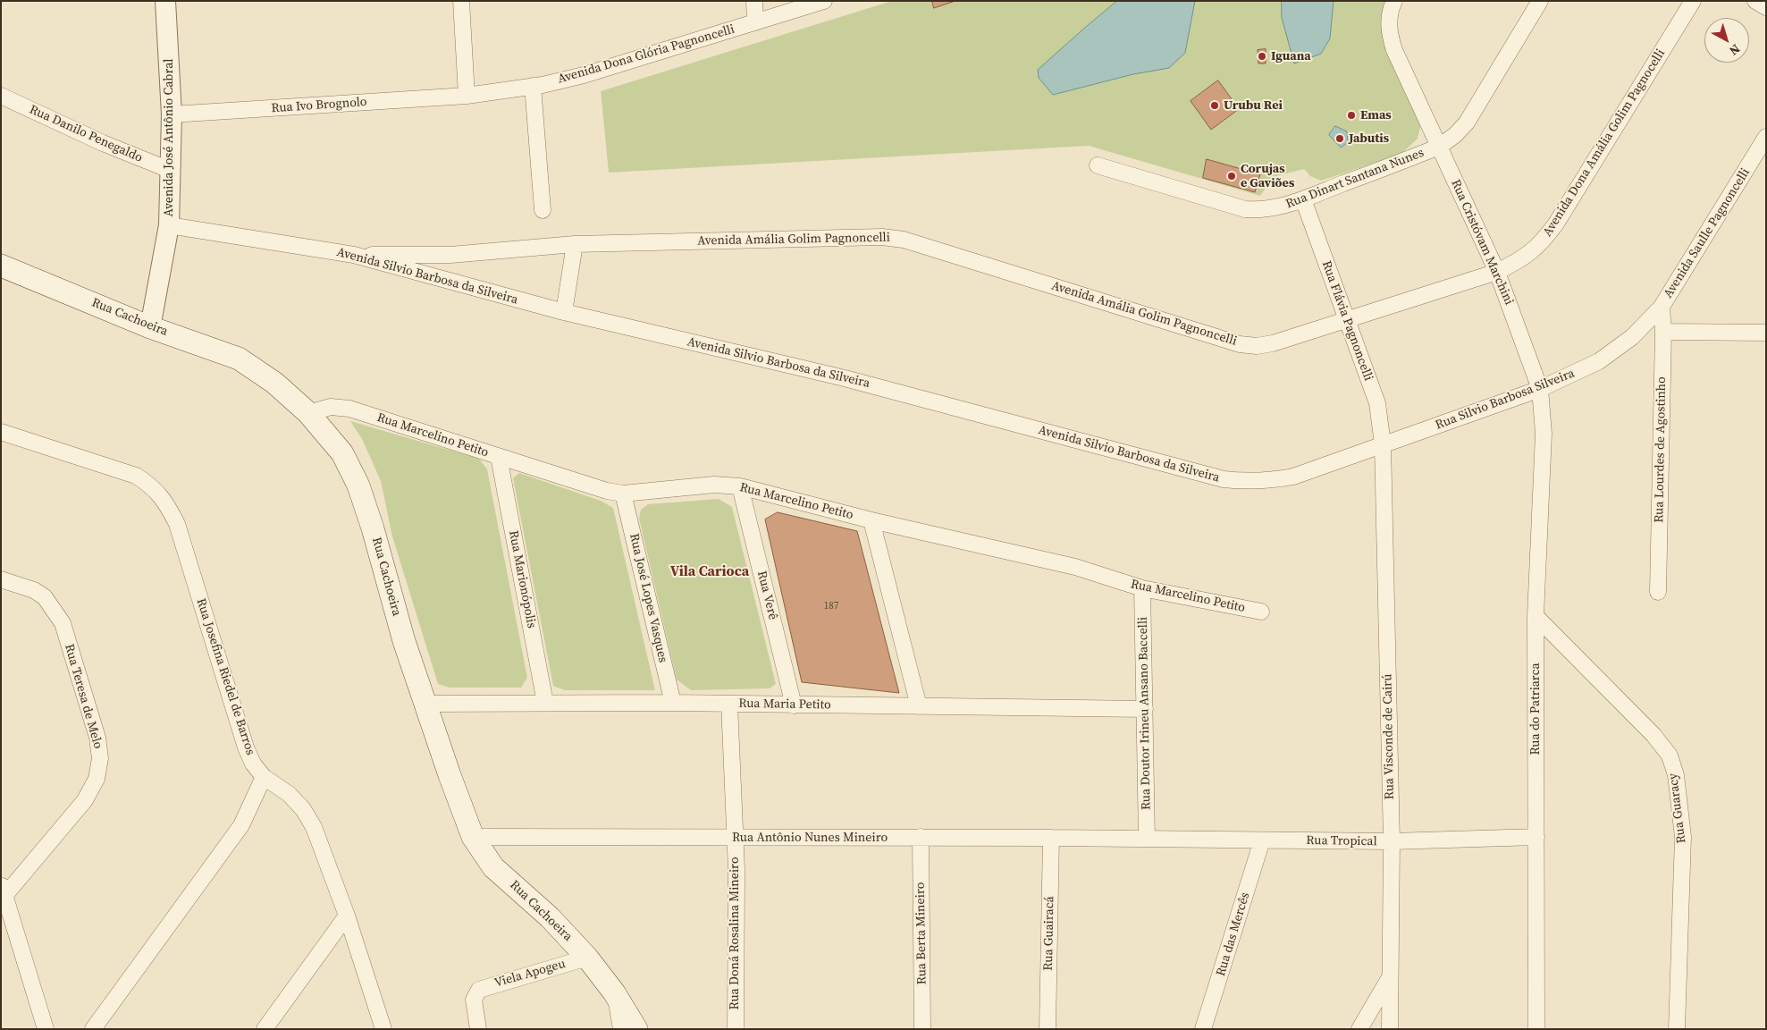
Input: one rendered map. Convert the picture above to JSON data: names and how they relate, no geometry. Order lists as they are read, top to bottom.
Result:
{
  "streets": {
    "main road": ["Rua Cachoeira"],
    "street": [
      "Avenida Dona Glória Pagnoncelli",
      "Rua Ivo Brognolo",
      "Rua Danilo Penegaldo",
      "Avenida José Antônio Cabral",
      "Avenida Dona Amália Golim Pagnocelli",
      "Rua Dinart Santana Nunes",
      "Avenida Saulle Pagnoncelli",
      "Avenida Amália Golim Pagnoncelli",
      "Rua Cristóvam Marchini",
      "Avenida Silvio Barbosa da Silveira",
      "Rua Flávia Pagnoncelli",
      "Rua Silvio Barbosa Silveira",
      "Rua Marcelino Petito",
      "Rua Lourdes de Agostinho",
      "Rua Marionópolis",
      "Rua Verê",
      "Rua José Lopes Vasques",
      "Rua Josefina Riedel de Barros",
      "Rua Teresa de Melo",
      "Rua Maria Petito",
      "Rua do Patriarca",
      "Rua Doutor Irineu Ansano Baccelli",
      "Rua Visconde de Cairú",
      "Rua Guaracy",
      "Rua Antônio Nunes Mineiro",
      "Rua Tropical",
      "Rua Doná Rosalina Mineiro",
      "Rua Berta Mineiro",
      "Rua Guairacá",
      "Rua das Mercês",
      "Viela Apogeu"
    ]
  },
  "crossings": [
    ["Avenida Dona Glória Pagnoncelli", "Rua Ivo Brognolo"],
    ["Rua Ivo Brognolo", "Avenida José Antônio Cabral"],
    ["Rua Danilo Penegaldo", "Avenida José Antônio Cabral"],
    ["Avenida José Antônio Cabral", "Avenida Silvio Barbosa da Silveira"],
    ["Avenida José Antônio Cabral", "Rua Cachoeira"],
    ["Avenida Dona Amália Golim Pagnocelli", "Avenida Amália Golim Pagnoncelli"],
    ["Avenida Dona Amália Golim Pagnocelli", "Rua Cristóvam Marchini"],
    ["Avenida Dona Amália Golim Pagnocelli", "Rua Flávia Pagnoncelli"],
    ["Rua Dinart Santana Nunes", "Rua Cristóvam Marchini"],
    ["Rua Dinart Santana Nunes", "Rua Flávia Pagnoncelli"],
    ["Avenida Saulle Pagnoncelli", "Rua Silvio Barbosa Silveira"],
    ["Avenida Saulle Pagnoncelli", "Rua Lourdes de Agostinho"],
    ["Avenida Amália Golim Pagnoncelli", "Avenida Silvio Barbosa da Silveira"],
    ["Avenida Amália Golim Pagnoncelli", "Rua Flávia Pagnoncelli"],
    ["Rua Cristóvam Marchini", "Rua Silvio Barbosa Silveira"],
    ["Rua Cristóvam Marchini", "Rua do Patriarca"],
    ["Avenida Silvio Barbosa da Silveira", "Rua Flávia Pagnoncelli"],
    ["Avenida Silvio Barbosa da Silveira", "Rua Silvio Barbosa Silveira"],
    ["Avenida Silvio Barbosa da Silveira", "Rua Visconde de Cairú"],
    ["Rua Cachoeira", "Rua Marcelino Petito"],
    ["Rua Cachoeira", "Rua Maria Petito"],
    ["Rua Cachoeira", "Rua Antônio Nunes Mineiro"],
    ["Rua Cachoeira", "Viela Apogeu"],
    ["Rua Flávia Pagnoncelli", "Rua Silvio Barbosa Silveira"],
    ["Rua Flávia Pagnoncelli", "Rua Visconde de Cairú"],
    ["Rua Silvio Barbosa Silveira", "Rua Lourdes de Agostinho"],
    ["Rua Silvio Barbosa Silveira", "Rua do Patriarca"],
    ["Rua Silvio Barbosa Silveira", "Rua Visconde de Cairú"],
    ["Rua Marcelino Petito", "Rua Marionópolis"],
    ["Rua Marcelino Petito", "Rua Verê"],
    ["Rua Marcelino Petito", "Rua José Lopes Vasques"],
    ["Rua Marcelino Petito", "Rua Doutor Irineu Ansano Baccelli"],
    ["Rua Marionópolis", "Rua Maria Petito"],
    ["Rua Verê", "Rua Maria Petito"],
    ["Rua José Lopes Vasques", "Rua Maria Petito"],
    ["Rua Maria Petito", "Rua Doutor Irineu Ansano Baccelli"],
    ["Rua Maria Petito", "Rua Doná Rosalina Mineiro"],
    ["Rua do Patriarca", "Rua Guaracy"],
    ["Rua do Patriarca", "Rua Tropical"],
    ["Rua Doutor Irineu Ansano Baccelli", "Rua Antônio Nunes Mineiro"],
    ["Rua Doutor Irineu Ansano Baccelli", "Rua Tropical"],
    ["Rua Visconde de Cairú", "Rua Tropical"],
    ["Rua Antônio Nunes Mineiro", "Rua Tropical"],
    ["Rua Antônio Nunes Mineiro", "Rua Doná Rosalina Mineiro"],
    ["Rua Antônio Nunes Mineiro", "Rua Berta Mineiro"],
    ["Rua Antônio Nunes Mineiro", "Rua Guairacá"],
    ["Rua Tropical", "Rua das Mercês"]
  ],
  "districts": ["Vila Carioca"],
  "places": [
    "Iguana",
    "Urubu Rei",
    "Emas",
    "Jabutis",
    "Corujas e Gaviões"
  ],
  "house_numbers": ["187"],
  "north": "bottom right"
}
